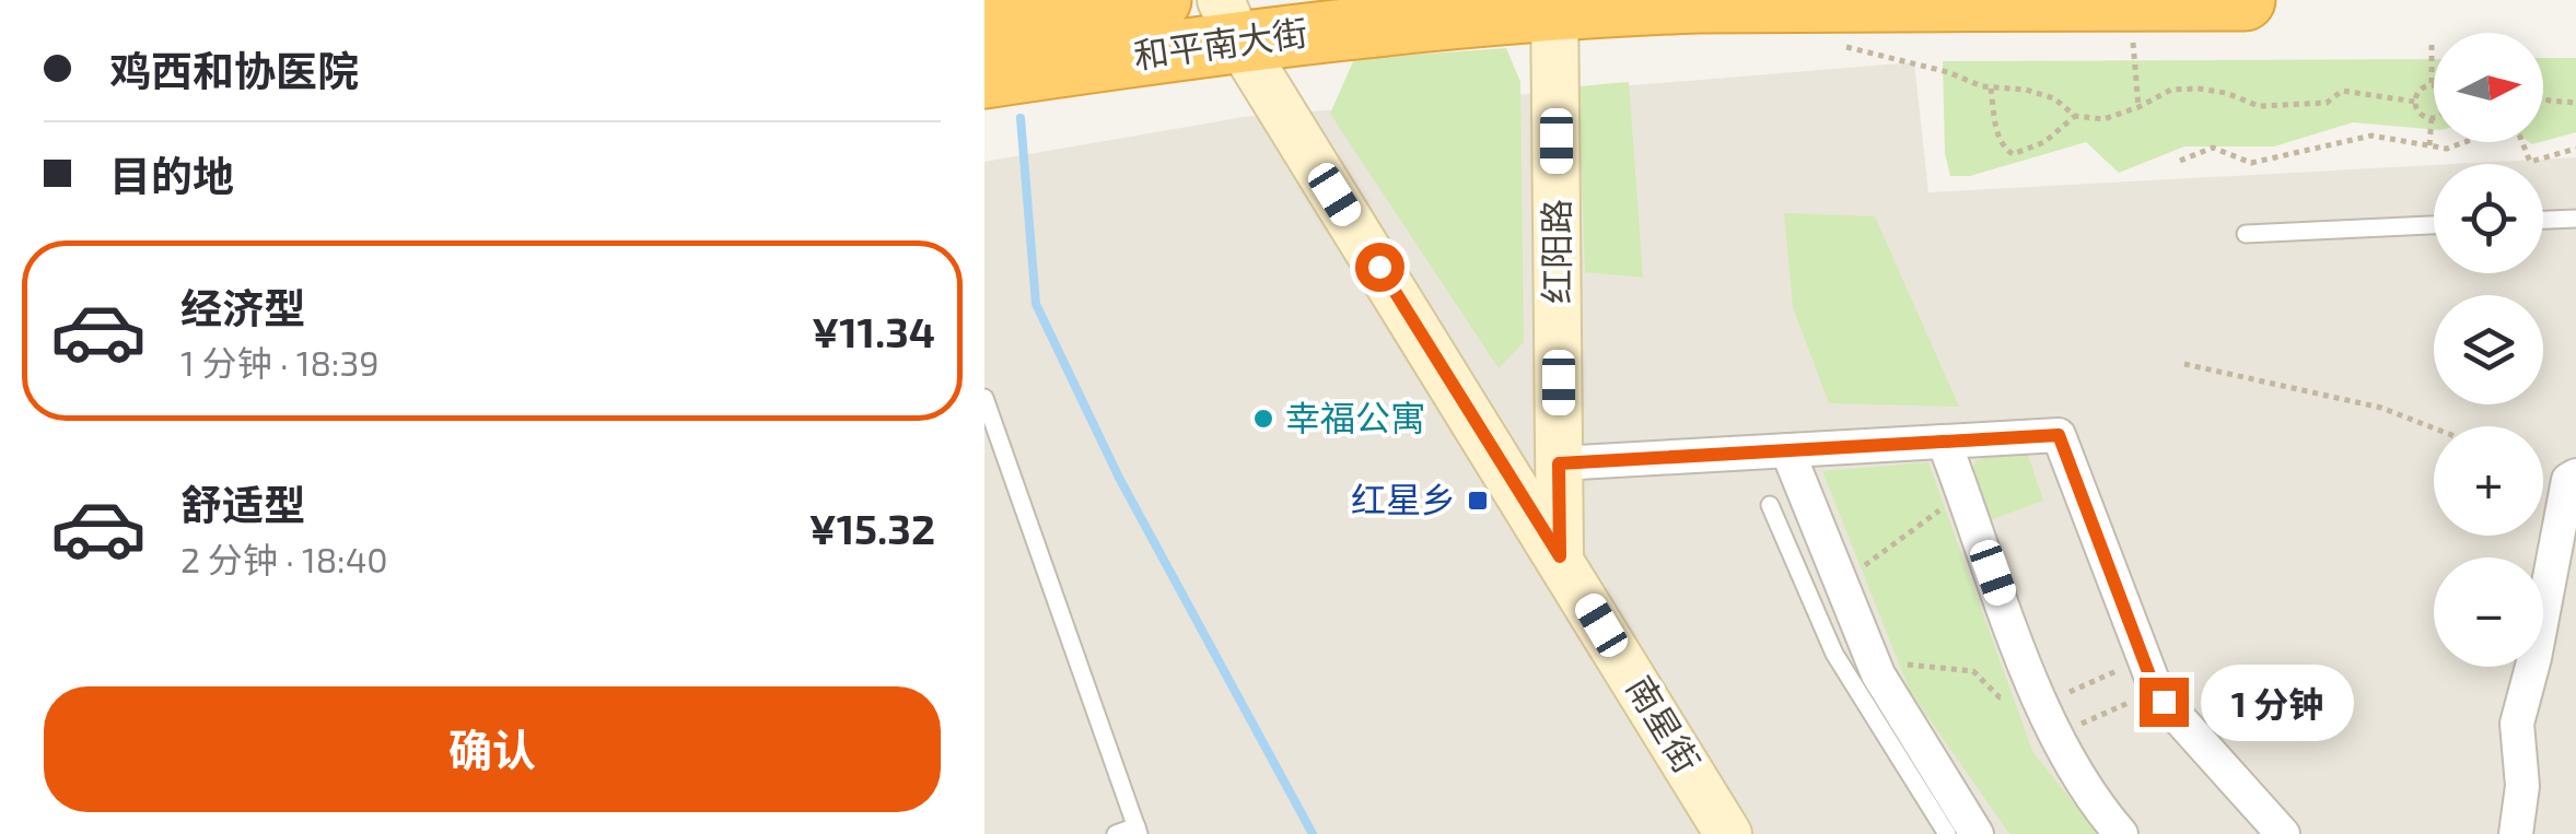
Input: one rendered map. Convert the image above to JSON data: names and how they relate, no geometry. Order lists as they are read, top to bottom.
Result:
{
  "streets": {
    "highway": ["和平南大街"],
    "street": ["红阳路", "南星街"]
  },
  "crossings": [
    ["和平南大街", "红阳路"],
    ["和平南大街", "南星街"],
    ["红阳路", "南星街"]
  ],
  "places": {
    "other": ["幸福公寓"],
    "transit": ["红星乡"]
  },
  "north": "right",
  "page": {
    "banner": ["鸡西和协医院", "目的地"],
    "map_buttons": ["+", "−"],
    "list": [
      {
        "name": "经济型",
        "note": "1 分钟 · 18:39",
        "value": "¥11.34"
      },
      {
        "name": "舒适型",
        "note": "2 分钟 · 18:40",
        "value": "¥15.32"
      }
    ],
    "buttons": "确认",
    "bubble": "1 分钟"
  }
}
